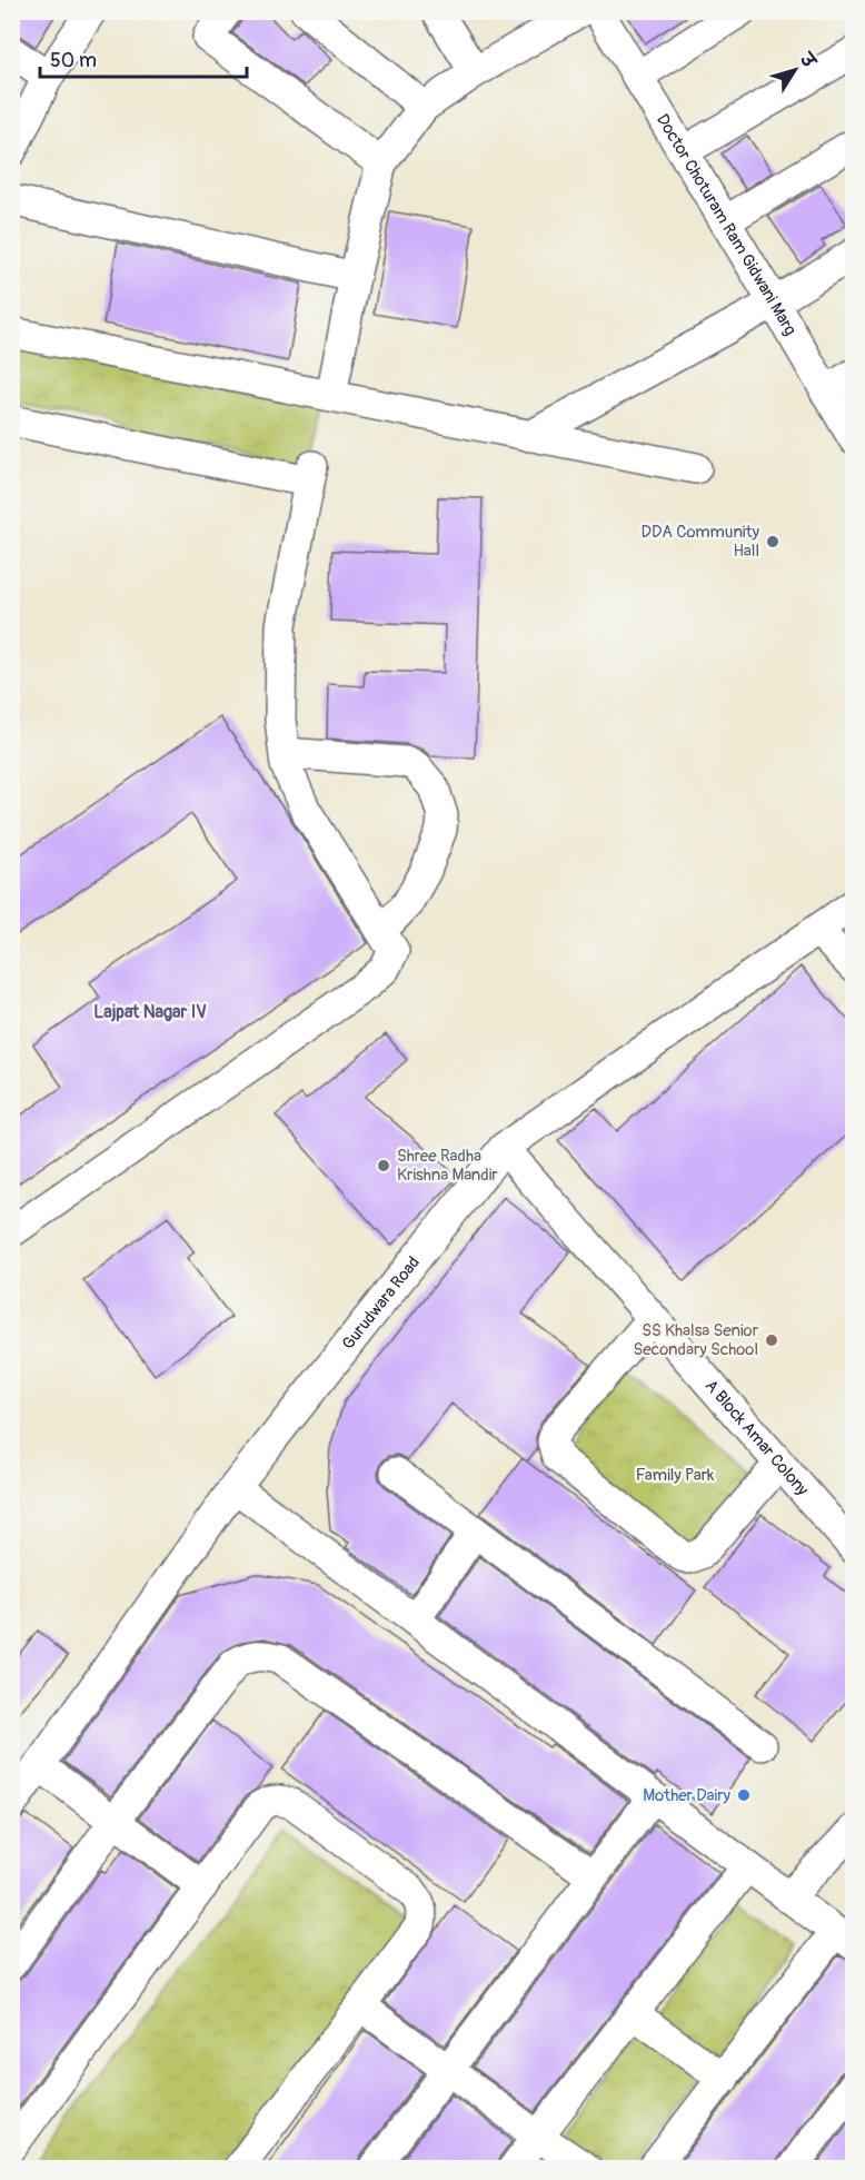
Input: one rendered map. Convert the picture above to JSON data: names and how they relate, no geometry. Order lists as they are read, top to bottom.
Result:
{
  "streets": {
    "street": ["Doctor Choturam Ram Gidwani Marg", "Gurudwara Road", "A Block Amar Colony"]
  },
  "crossings": [
    ["Gurudwara Road", "A Block Amar Colony"]
  ],
  "districts": ["Lajpat Nagar IV"],
  "parks": ["Family Park"],
  "places": [
    "DDA Community Hall",
    "Shree Radha Krishna Mandir",
    "SS Khalsa Senior Secondary School",
    "Mother Dairy"
  ],
  "scale_bar": "50 m",
  "north": "top right"
}
